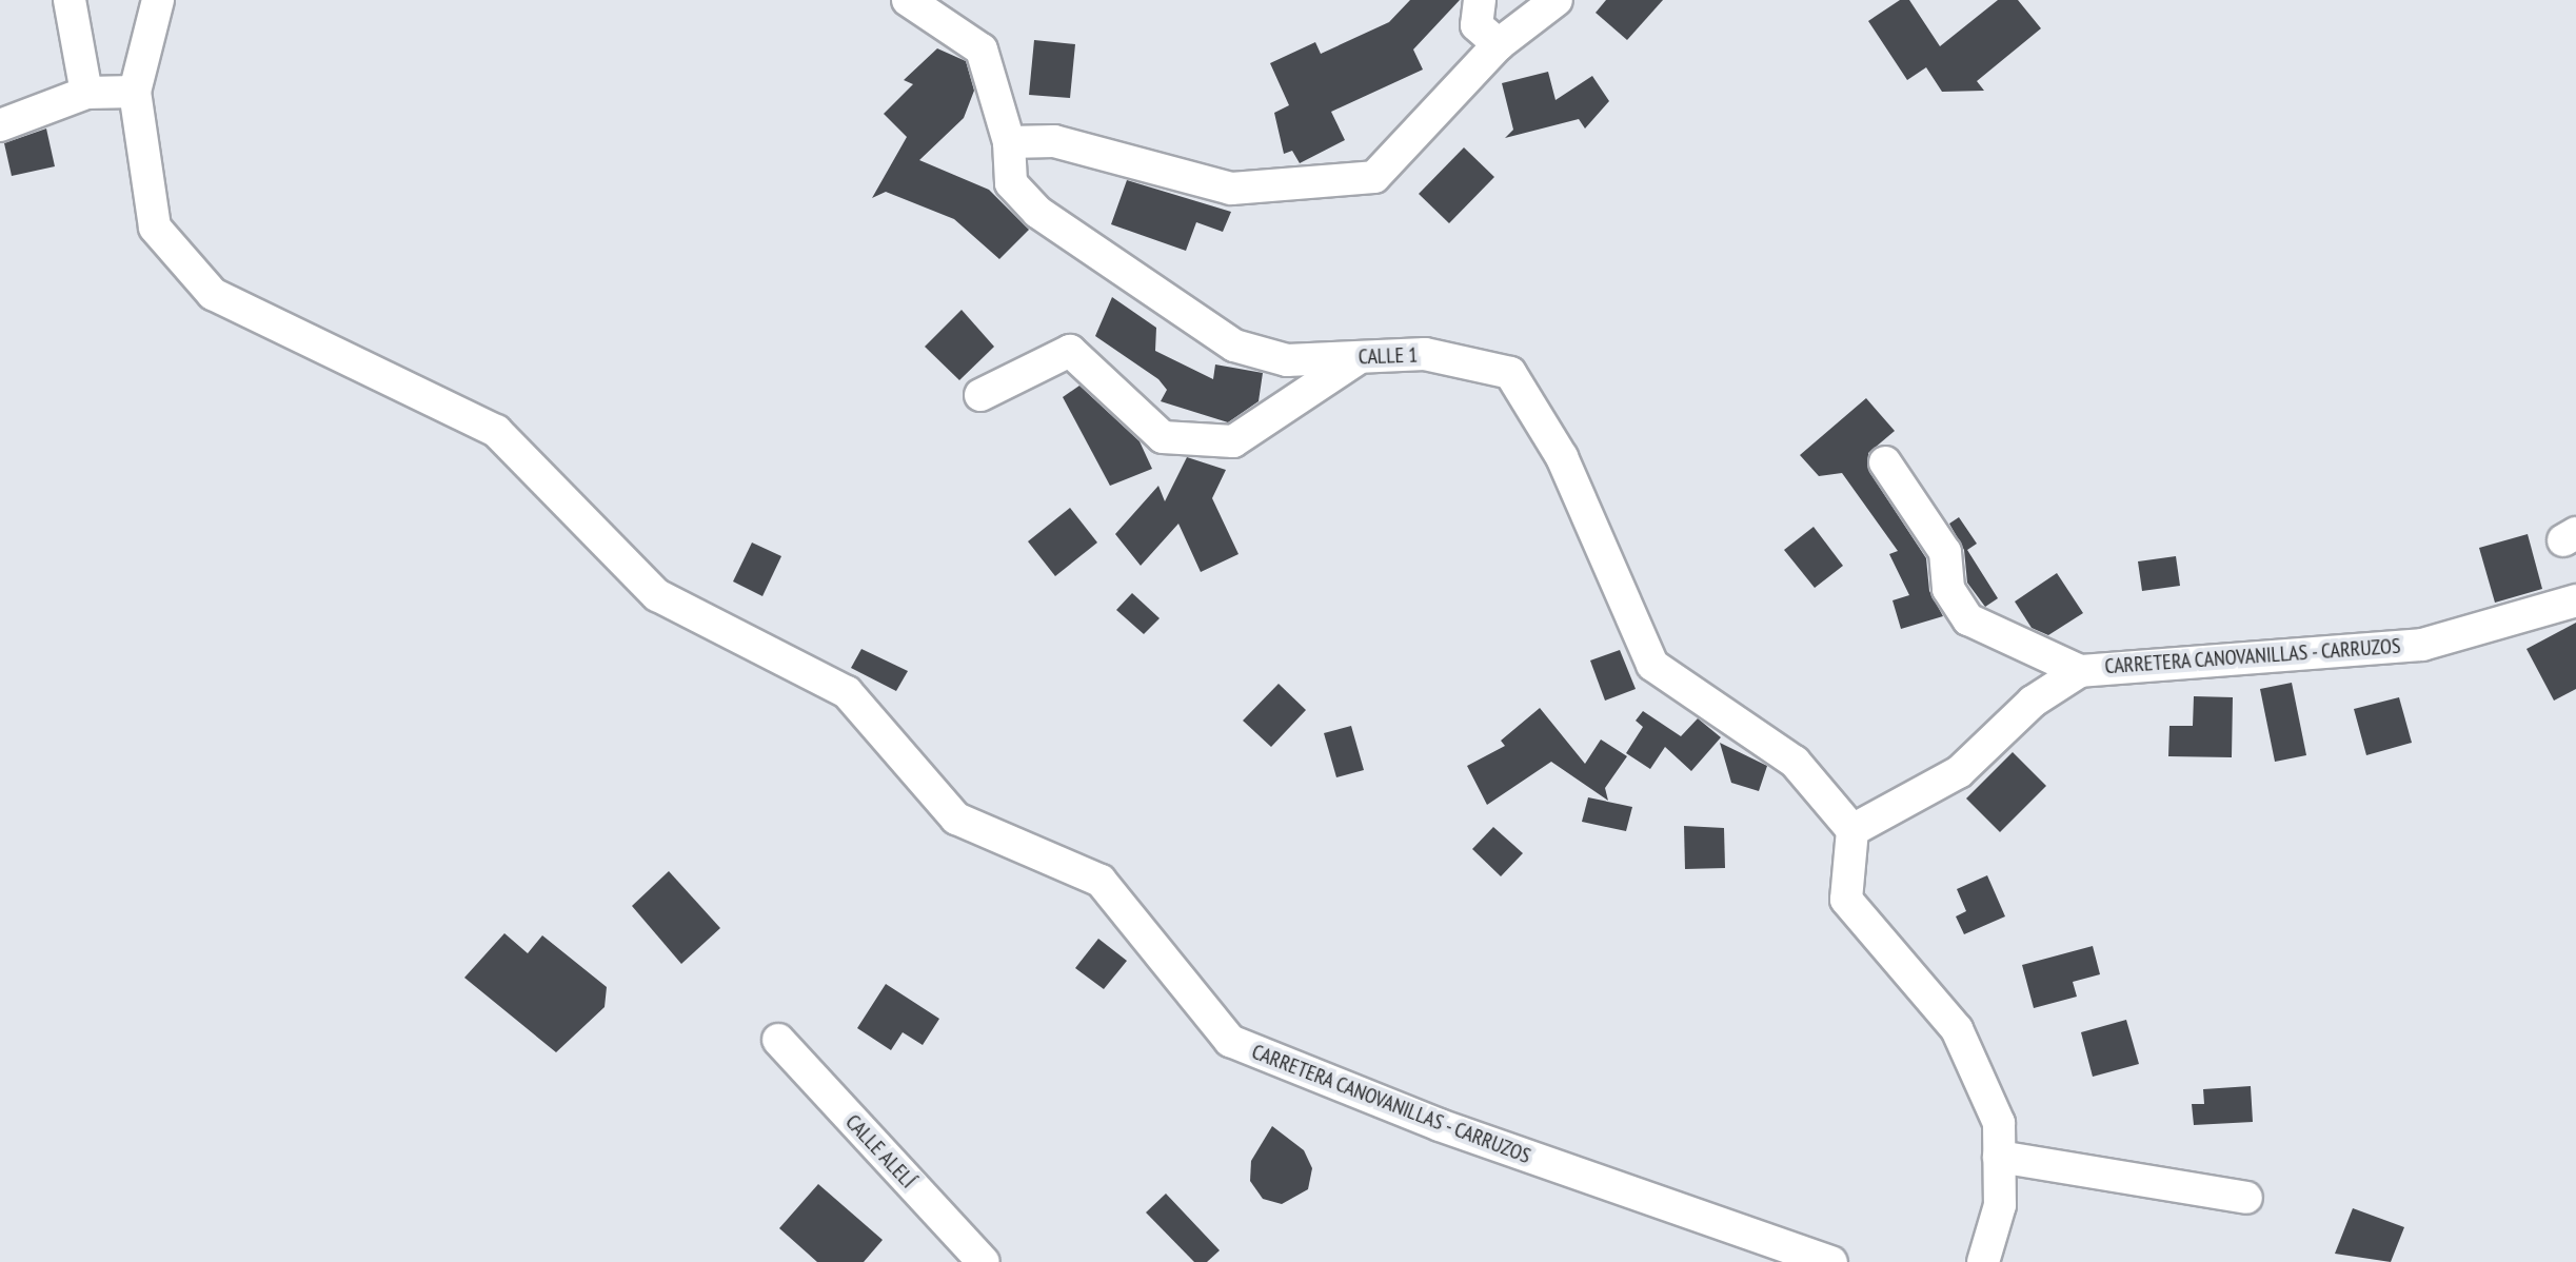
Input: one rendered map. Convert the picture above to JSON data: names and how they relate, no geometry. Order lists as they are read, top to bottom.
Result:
{
  "streets": {
    "street": ["CALLE 1", "CARRETERA CANOVANILLAS - CARRUZOS", "CALLE ALELÍ"]
  },
  "crossings": [
    ["CALLE 1", "CARRETERA CANOVANILLAS - CARRUZOS"]
  ]
}
